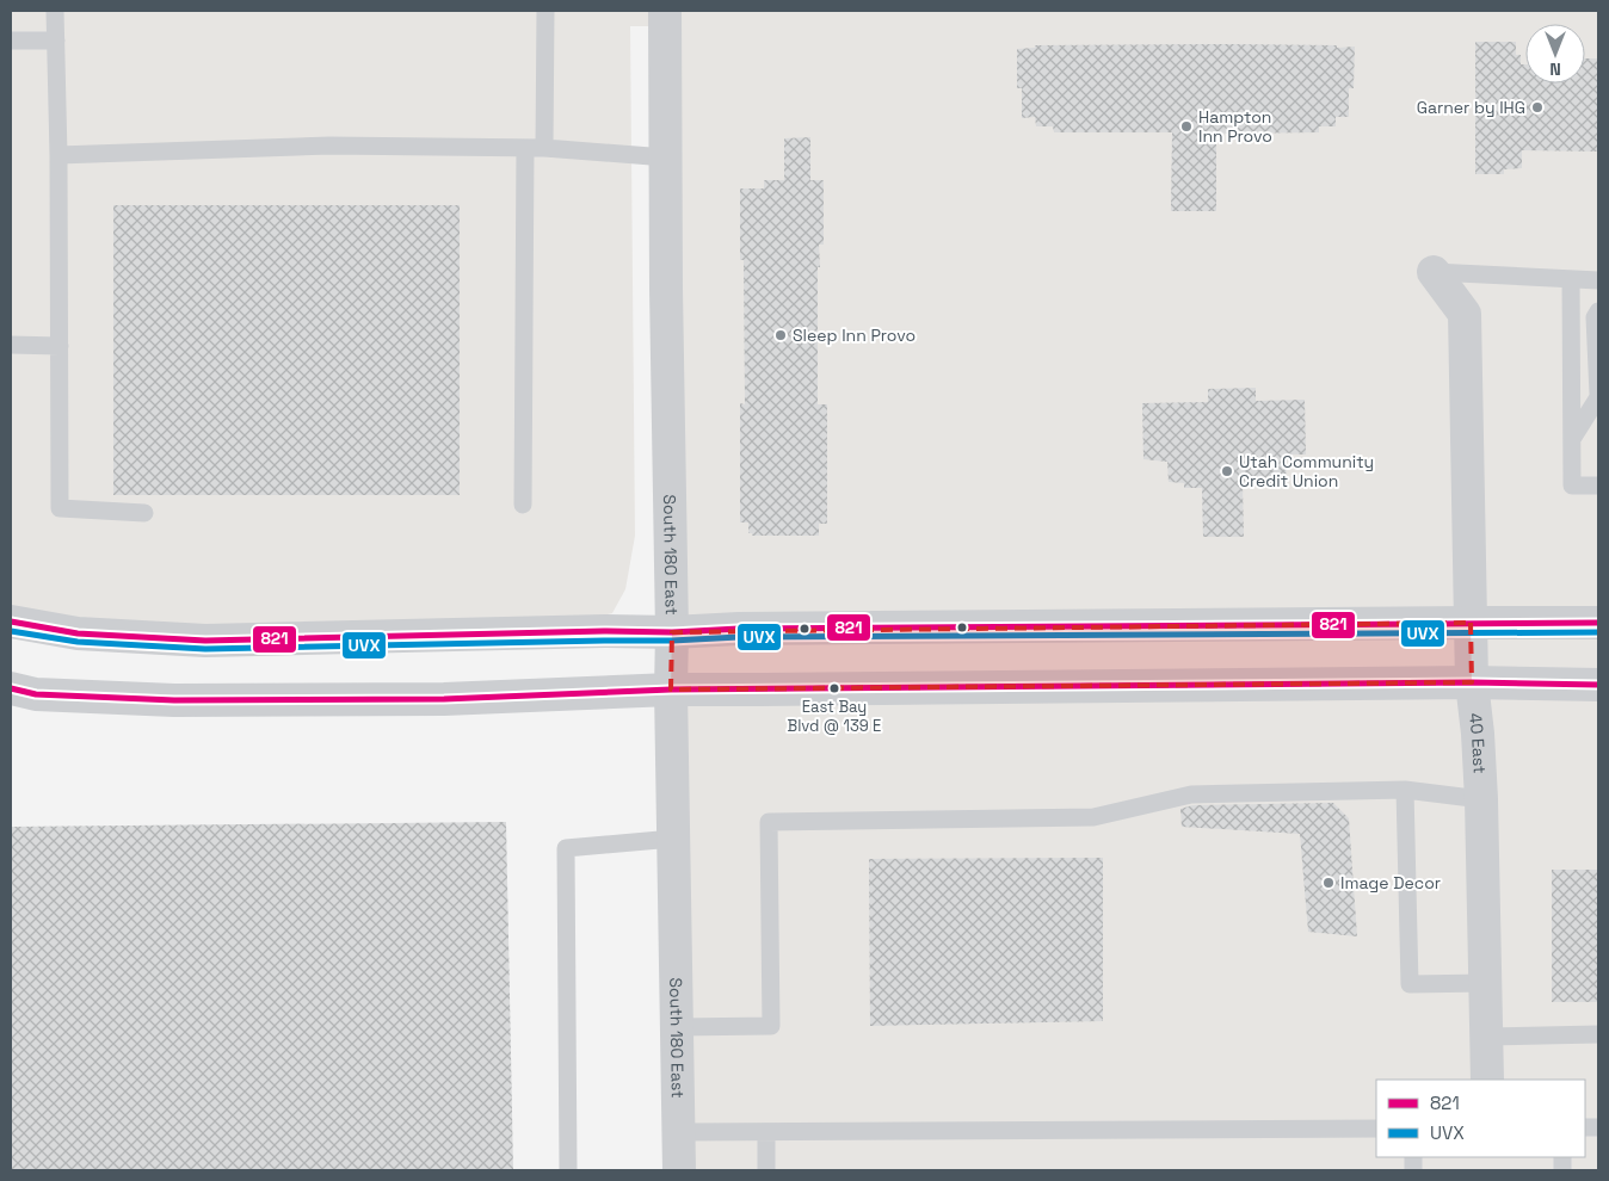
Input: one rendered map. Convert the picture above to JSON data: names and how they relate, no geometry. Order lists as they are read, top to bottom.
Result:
{
  "streets": {
    "street": ["South 180 East", "40 East"]
  },
  "places": [
    "Garner by IHG",
    "Hampton Inn Provo",
    "Sleep Inn Provo",
    "Utah Community Credit Union",
    "East Bay Blvd @ 139 E",
    "Image Decor"
  ],
  "lines": ["transit line 821", "transit line UVX"],
  "legend": ["821", "UVX"],
  "north": "bottom"
}
